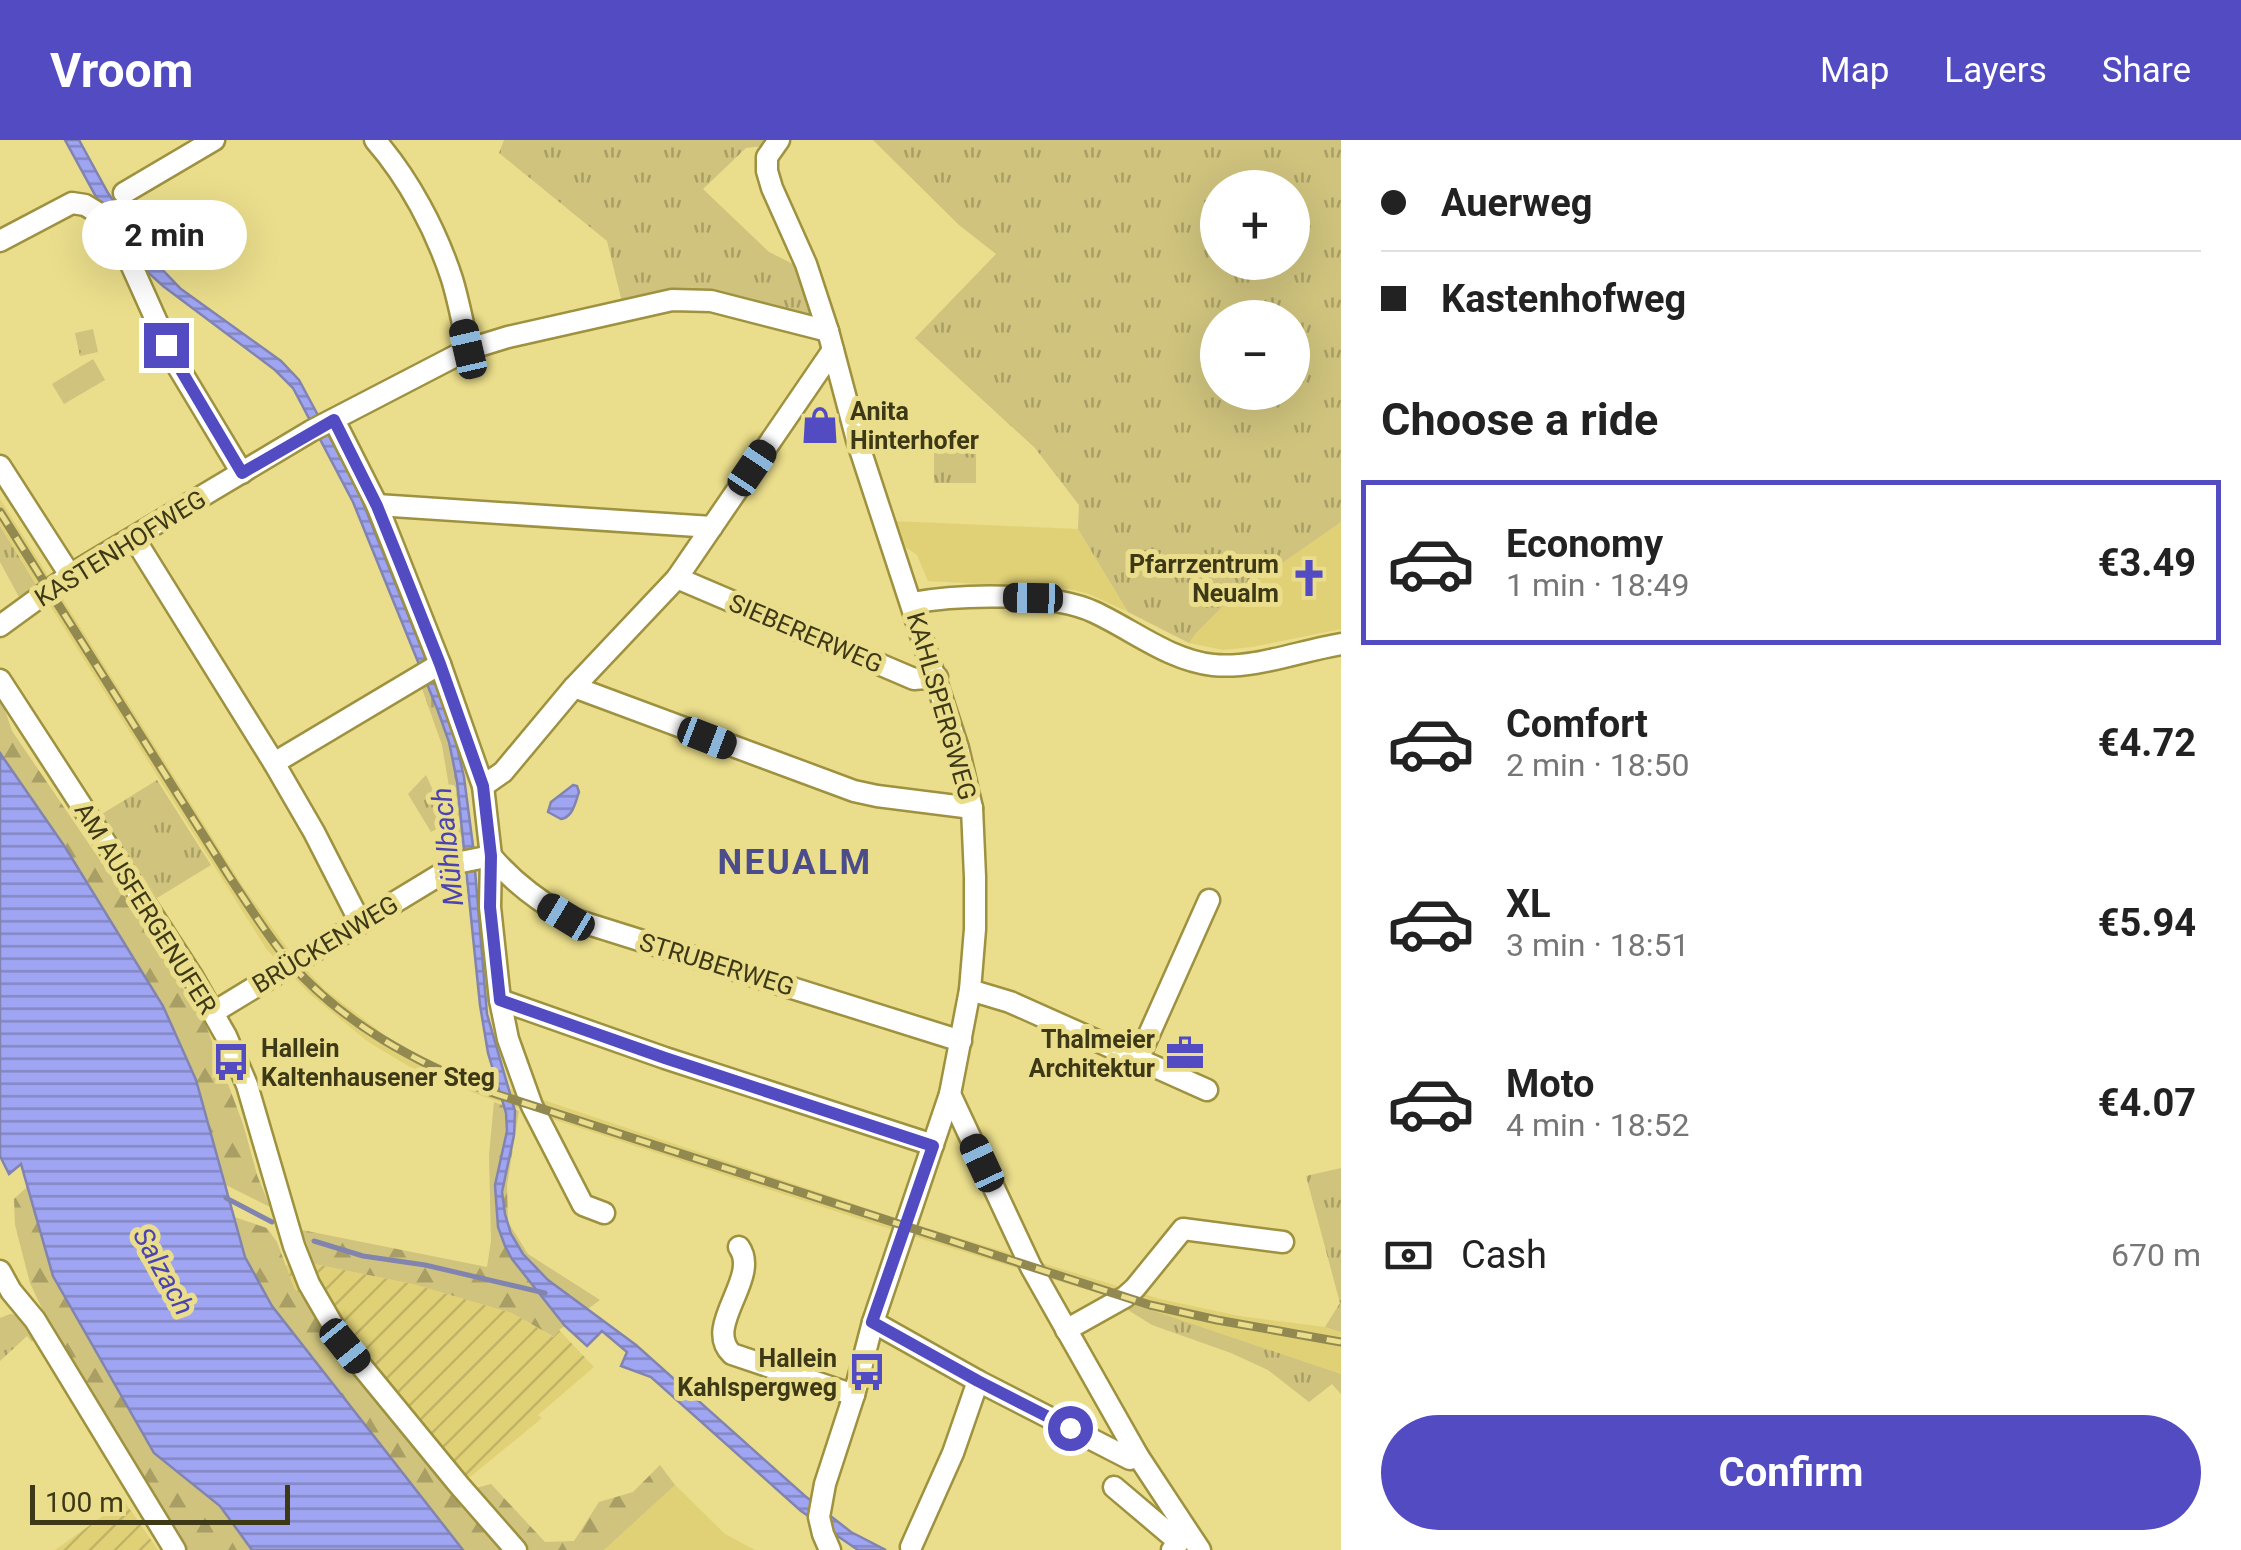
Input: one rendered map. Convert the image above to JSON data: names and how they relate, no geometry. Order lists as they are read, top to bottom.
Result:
{
  "streets": {
    "street": [
      "KASTENHOFWEG",
      "SIEBERERWEG",
      "KAHLSPERGWEG",
      "AM AUSFERGENUFER",
      "BRÜCKENWEG",
      "STRUBERWEG"
    ]
  },
  "crossings": [
    ["KASTENHOFWEG", "KAHLSPERGWEG"],
    ["SIEBERERWEG", "KAHLSPERGWEG"],
    ["KAHLSPERGWEG", "STRUBERWEG"],
    ["AM AUSFERGENUFER", "BRÜCKENWEG"],
    ["BRÜCKENWEG", "STRUBERWEG"]
  ],
  "districts": ["NEUALM"],
  "water": ["Mühlbach", "Salzach"],
  "places": {
    "shop": ["Anita Hinterhofer"],
    "church": ["Pfarrzentrum Neualm"],
    "office": ["Thalmeier Architektur"],
    "bus stop": ["Hallein Kaltenhausener Steg", "Hallein Kahlspergweg"]
  },
  "scale_bar": "100 m",
  "page": {
    "header": "Vroom",
    "nav": ["Map", "Layers", "Share"],
    "banner": ["Auerweg", "Kastenhofweg"],
    "map_buttons": ["+", "−"],
    "bubble": "2 min",
    "heading": "Choose a ride",
    "list": [
      {
        "name": "Economy",
        "note": "1 min · 18:49",
        "value": "€3.49"
      },
      {
        "name": "Comfort",
        "note": "2 min · 18:50",
        "value": "€4.72"
      },
      {
        "name": "XL",
        "note": "3 min · 18:51",
        "value": "€5.94"
      },
      {
        "name": "Moto",
        "note": "4 min · 18:52",
        "value": "€4.07"
      }
    ],
    "pay": ["Cash", "670 m"],
    "buttons": "Confirm",
    "scale": "100 m"
  }
}
